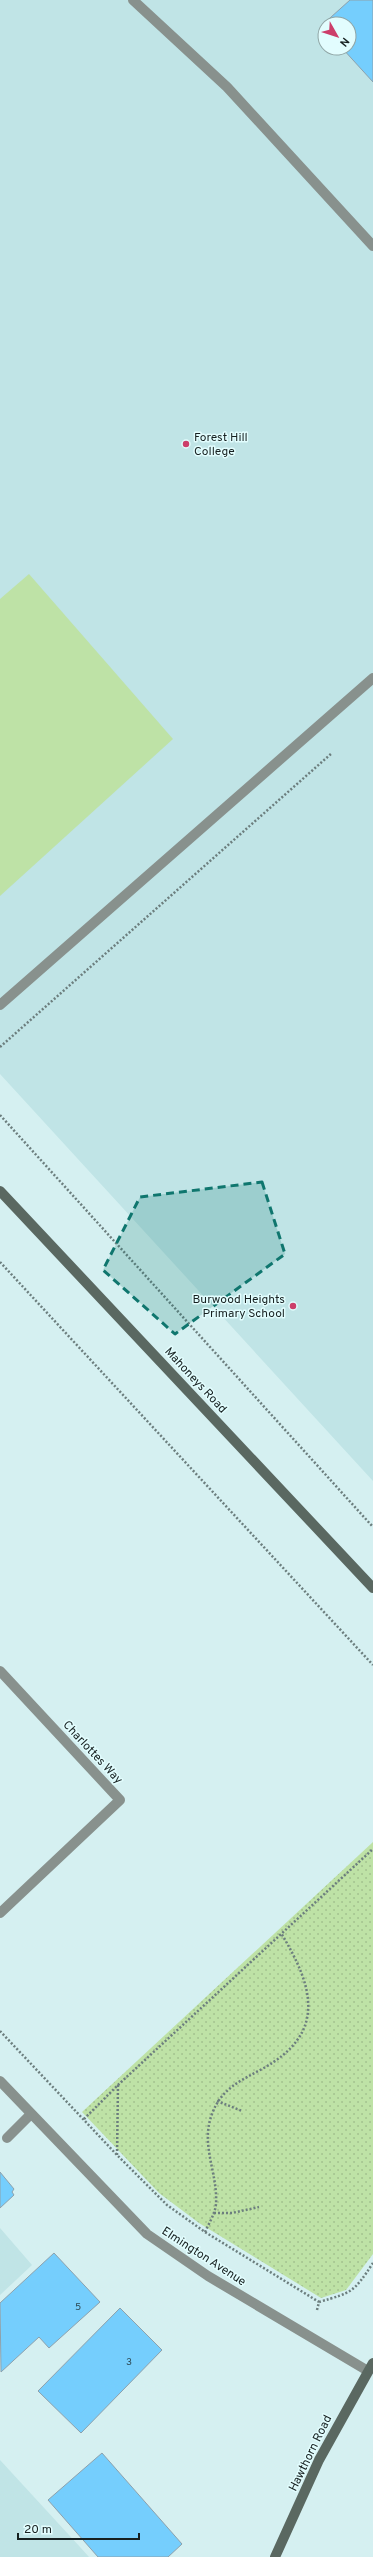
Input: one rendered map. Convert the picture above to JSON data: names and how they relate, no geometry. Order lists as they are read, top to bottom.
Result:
{
  "streets": {
    "main road": ["Mahoneys Road", "Hawthorn Road"],
    "street": ["Charlottes Way", "Elmington Avenue"]
  },
  "crossings": [
    ["Elmington Avenue", "Hawthorn Road"]
  ],
  "places": ["Forest Hill College", "Burwood Heights Primary School"],
  "house_numbers": ["5", "3"],
  "scale_bar": "20 m",
  "north": "bottom right"
}
